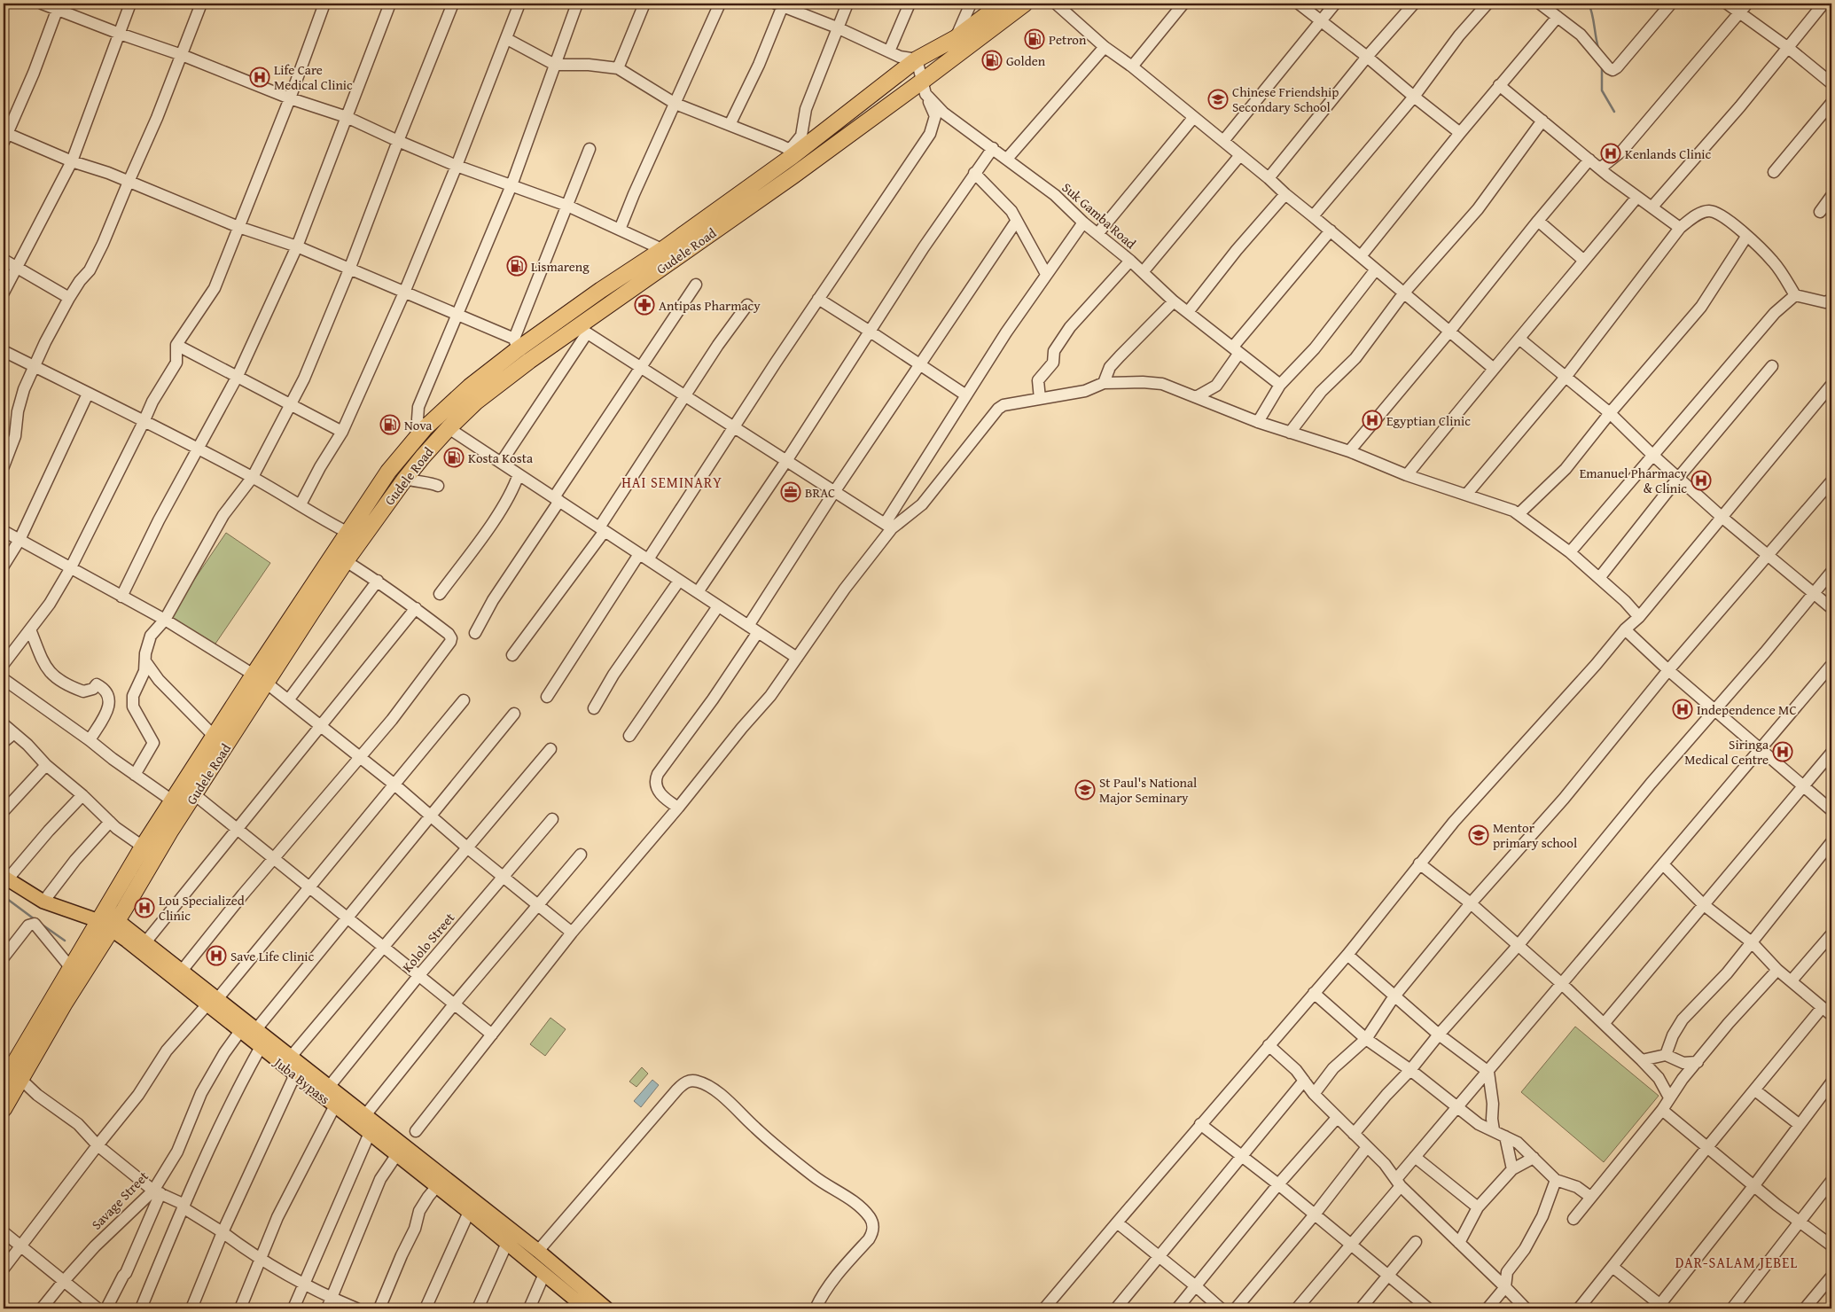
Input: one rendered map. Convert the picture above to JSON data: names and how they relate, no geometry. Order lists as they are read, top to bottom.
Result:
{
  "streets": {
    "highway": ["Gudele Road"],
    "main road": ["Juba Bypass"],
    "street": ["Suk Gamba Road", "Kololo Street", "Savage Street"]
  },
  "crossings": [
    ["Suk Gamba Road", "Gudele Road"],
    ["Gudele Road", "Juba Bypass"],
    ["Kololo Street", "Juba Bypass"],
    ["Juba Bypass", "Savage Street"]
  ],
  "districts": ["HAI SEMINARY", "DAR-SALAM JEBEL"],
  "places": {
    "fuel station": [
      "Petron",
      "Golden",
      "Lismareng",
      "Nova",
      "Kosta Kosta"
    ],
    "hospital": [
      "Life Care Medical Clinic",
      "Kenlands Clinic",
      "Egyptian Clinic",
      "Emanuel Pharmacy & Clinic",
      "Independence MC",
      "Siringa Medical Centre",
      "Lou Specialized Clinic",
      "Save Life Clinic"
    ],
    "school or university": ["Chinese Friendship Secondary School", "St Paul's National Major Seminary", "Mentor primary school"],
    "pharmacy": ["Antipas Pharmacy"],
    "office": ["BRAC"]
  }
}
